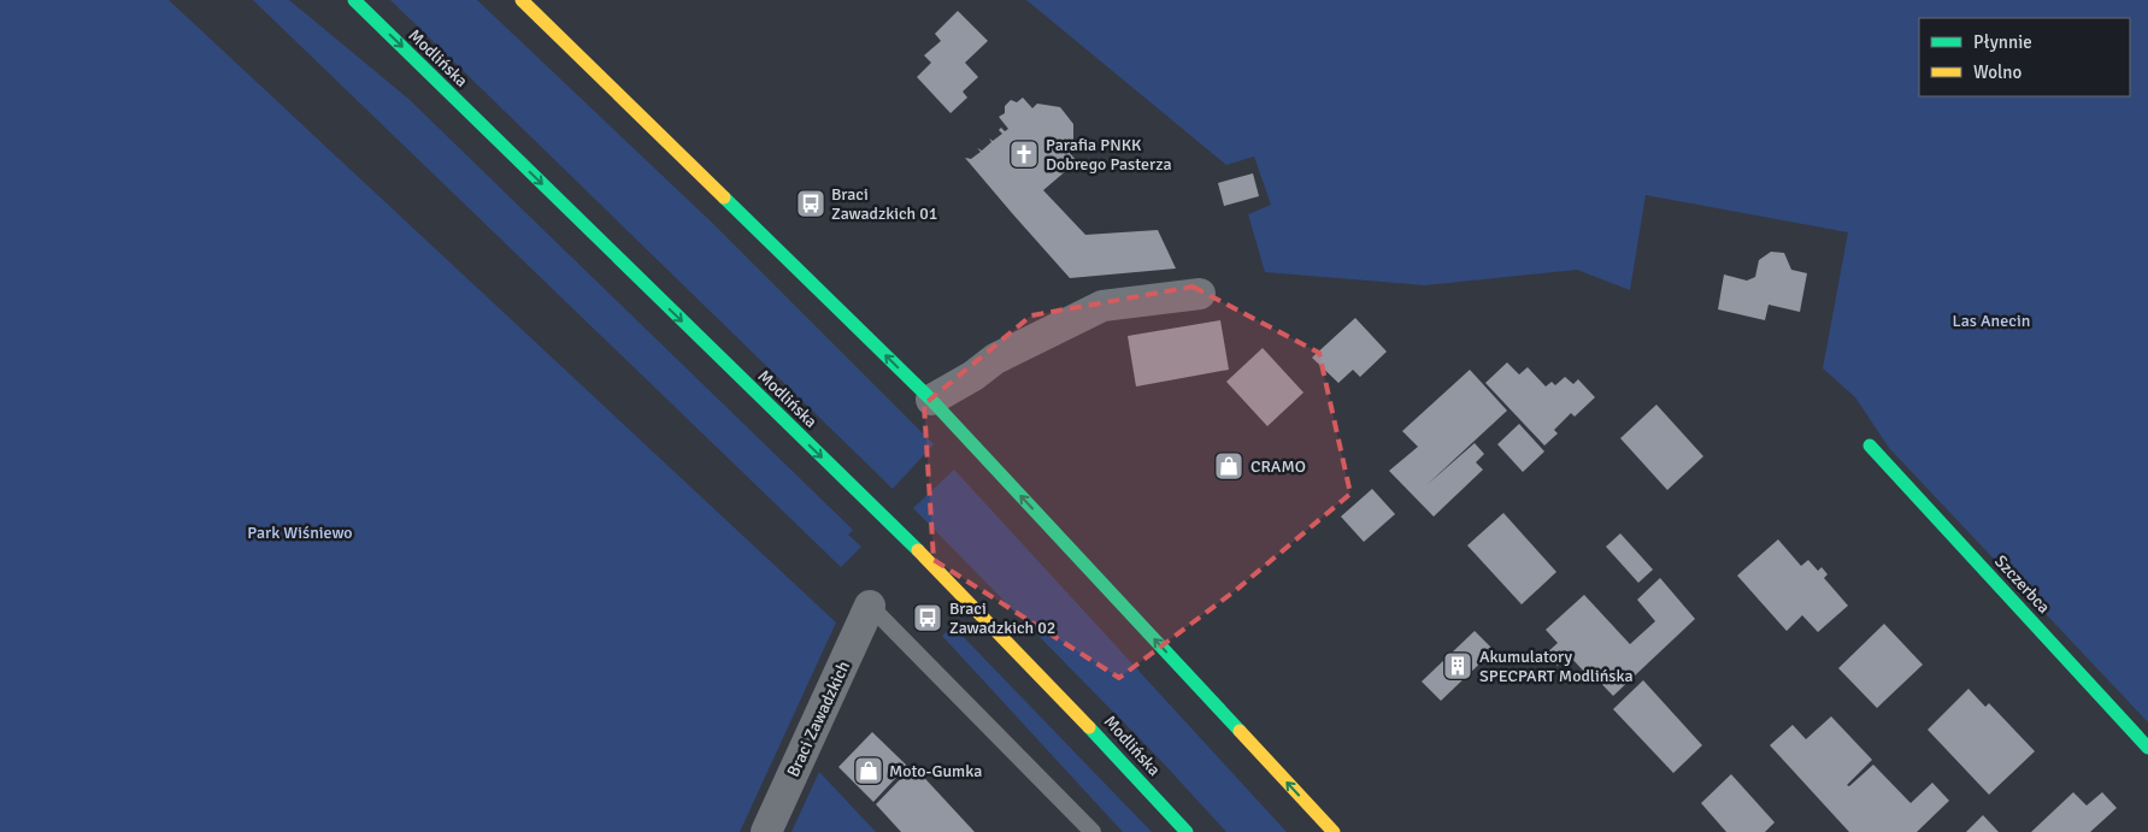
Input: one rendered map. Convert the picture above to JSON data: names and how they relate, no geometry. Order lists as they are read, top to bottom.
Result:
{
  "streets": {
    "main road": ["Modlińska", "Szczerbca"],
    "street": ["Braci Zawadzkich"]
  },
  "parks": ["Las Anecin", "Park Wiśniewo"],
  "places": {
    "church": ["Parafia PNKK Dobrego Pasterza"],
    "bus stop": ["Braci Zawadzkich 01", "Braci Zawadzkich 02"],
    "shop": ["CRAMO", "Moto-Gumka"],
    "building": ["Akumulatory SPECPART Modlińska"]
  },
  "legend": ["Płynnie", "Wolno"]
}
